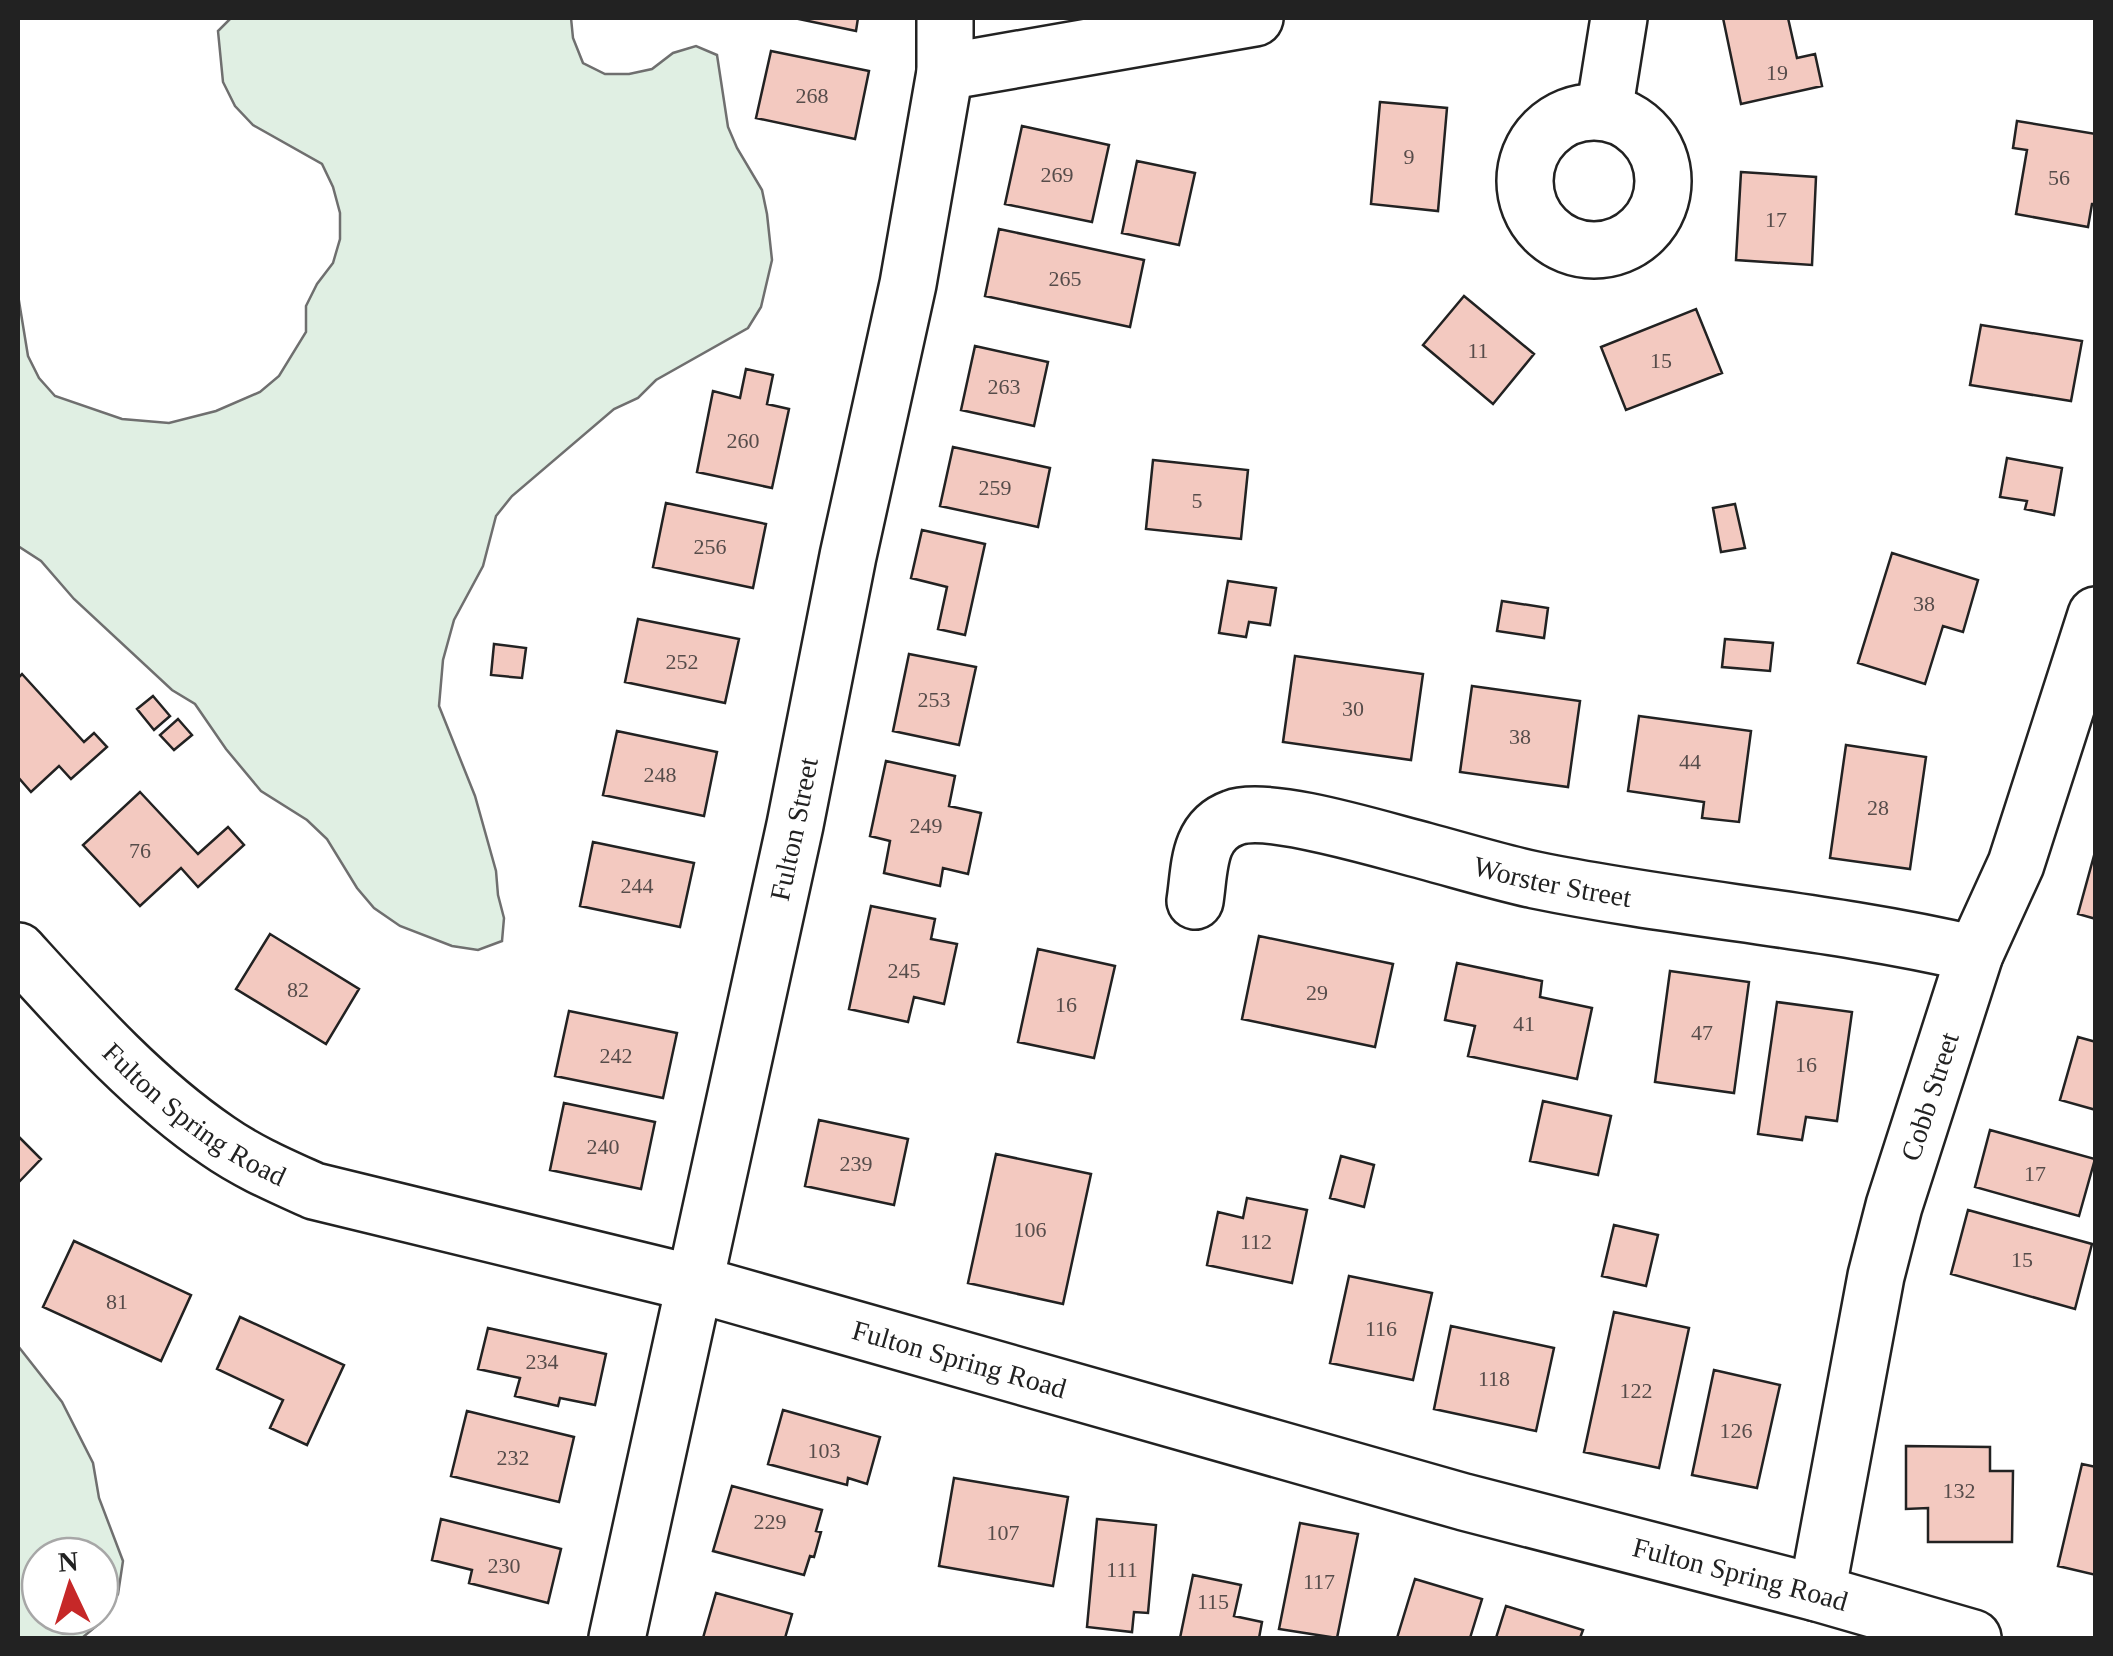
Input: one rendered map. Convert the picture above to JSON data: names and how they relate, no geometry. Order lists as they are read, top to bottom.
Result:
{
  "streets": {
    "street": [
      "Fulton Street",
      "Worster Street",
      "Cobb Street",
      "Fulton Spring Road"
    ]
  },
  "crossings": [
    ["Fulton Street", "Fulton Spring Road"],
    ["Worster Street", "Cobb Street"],
    ["Cobb Street", "Fulton Spring Road"]
  ],
  "house_numbers": [
    "19",
    "268",
    "9",
    "269",
    "56",
    "17",
    "265",
    "11",
    "15",
    "263",
    "260",
    "259",
    "5",
    "256",
    "38",
    "252",
    "253",
    "30",
    "38",
    "44",
    "248",
    "28",
    "249",
    "76",
    "244",
    "245",
    "82",
    "29",
    "16",
    "41",
    "47",
    "242",
    "16",
    "240",
    "239",
    "17",
    "106",
    "112",
    "15",
    "81",
    "116",
    "234",
    "118",
    "122",
    "126",
    "103",
    "232",
    "132",
    "229",
    "107",
    "230",
    "111",
    "117",
    "115"
  ],
  "north": "top"
}
